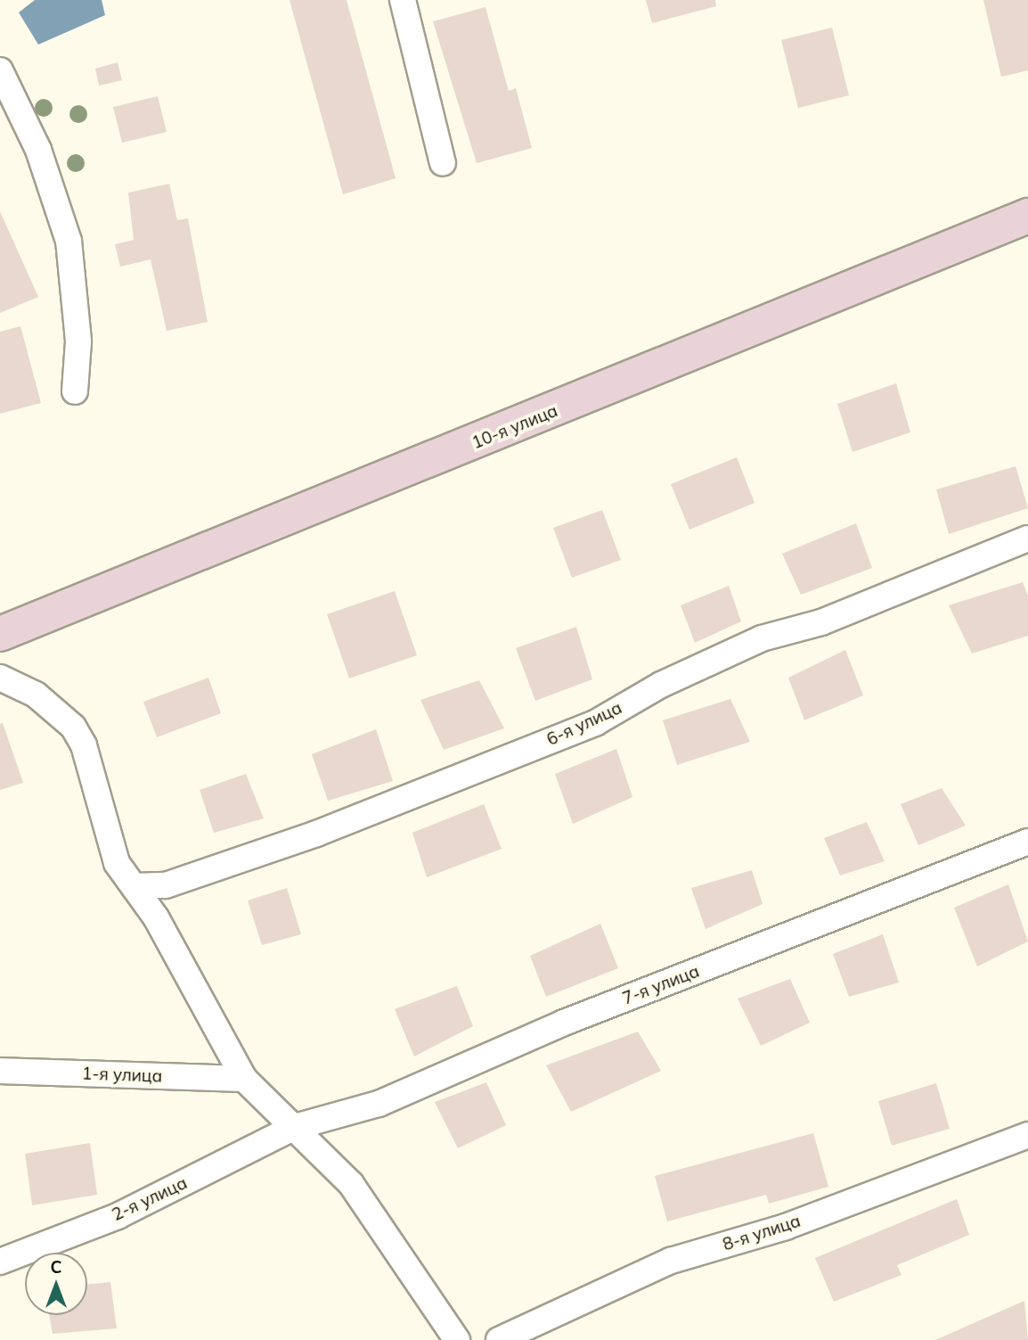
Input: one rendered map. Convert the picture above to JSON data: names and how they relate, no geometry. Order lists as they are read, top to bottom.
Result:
{
  "streets": {
    "street": [
      "10-я улица",
      "6-я улица",
      "7-я улица",
      "1-я улица",
      "2-я улица",
      "8-я улица"
    ]
  },
  "crossings": [
    ["7-я улица", "2-я улица"]
  ],
  "north": "top"
}
